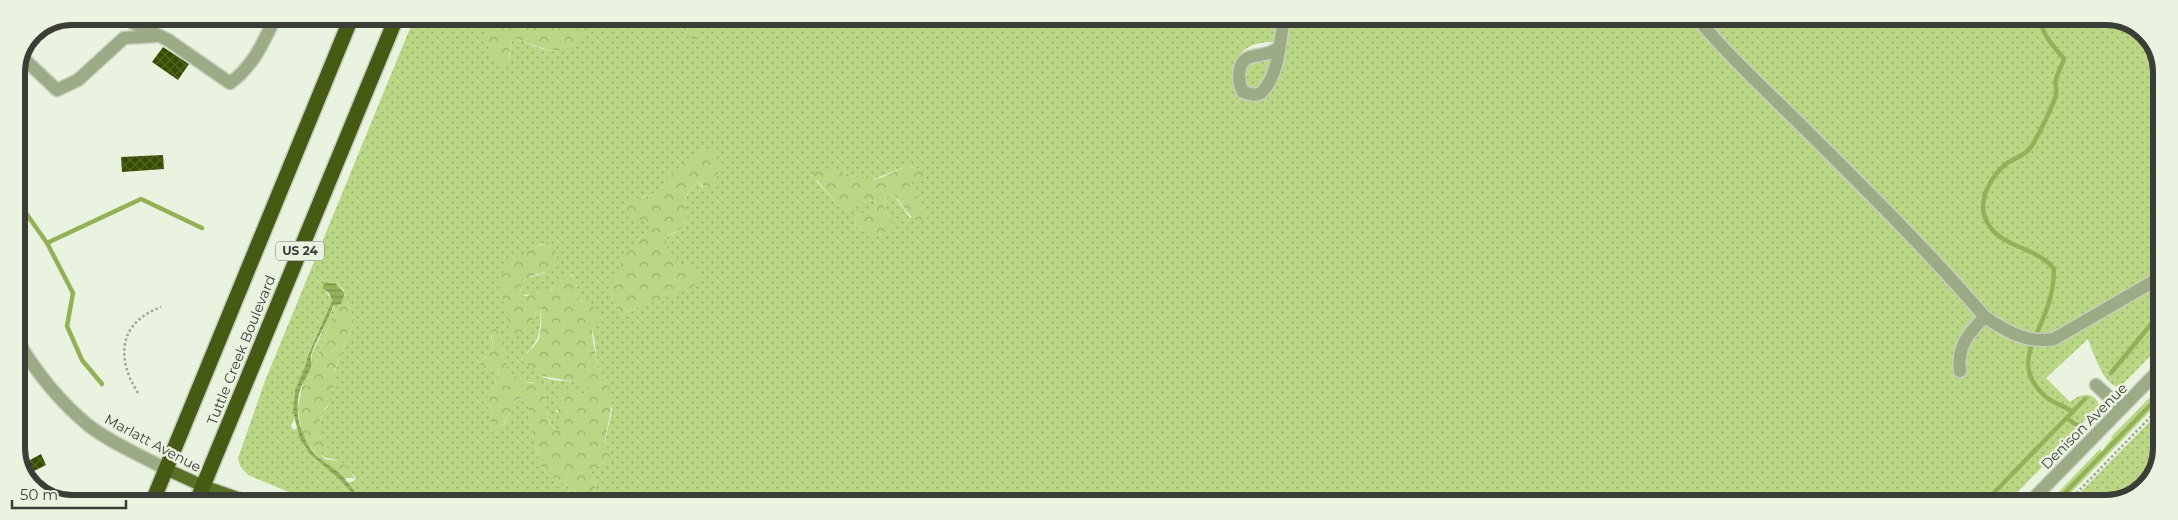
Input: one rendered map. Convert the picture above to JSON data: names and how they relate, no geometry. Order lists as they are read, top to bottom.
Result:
{
  "streets": {
    "highway": ["US 24", "Tuttle Creek Boulevard"],
    "main road": ["Marlatt Avenue"],
    "street": ["Denison Avenue"]
  },
  "crossings": [
    ["Tuttle Creek Boulevard", "Marlatt Avenue"]
  ],
  "scale_bar": "50 m"
}
